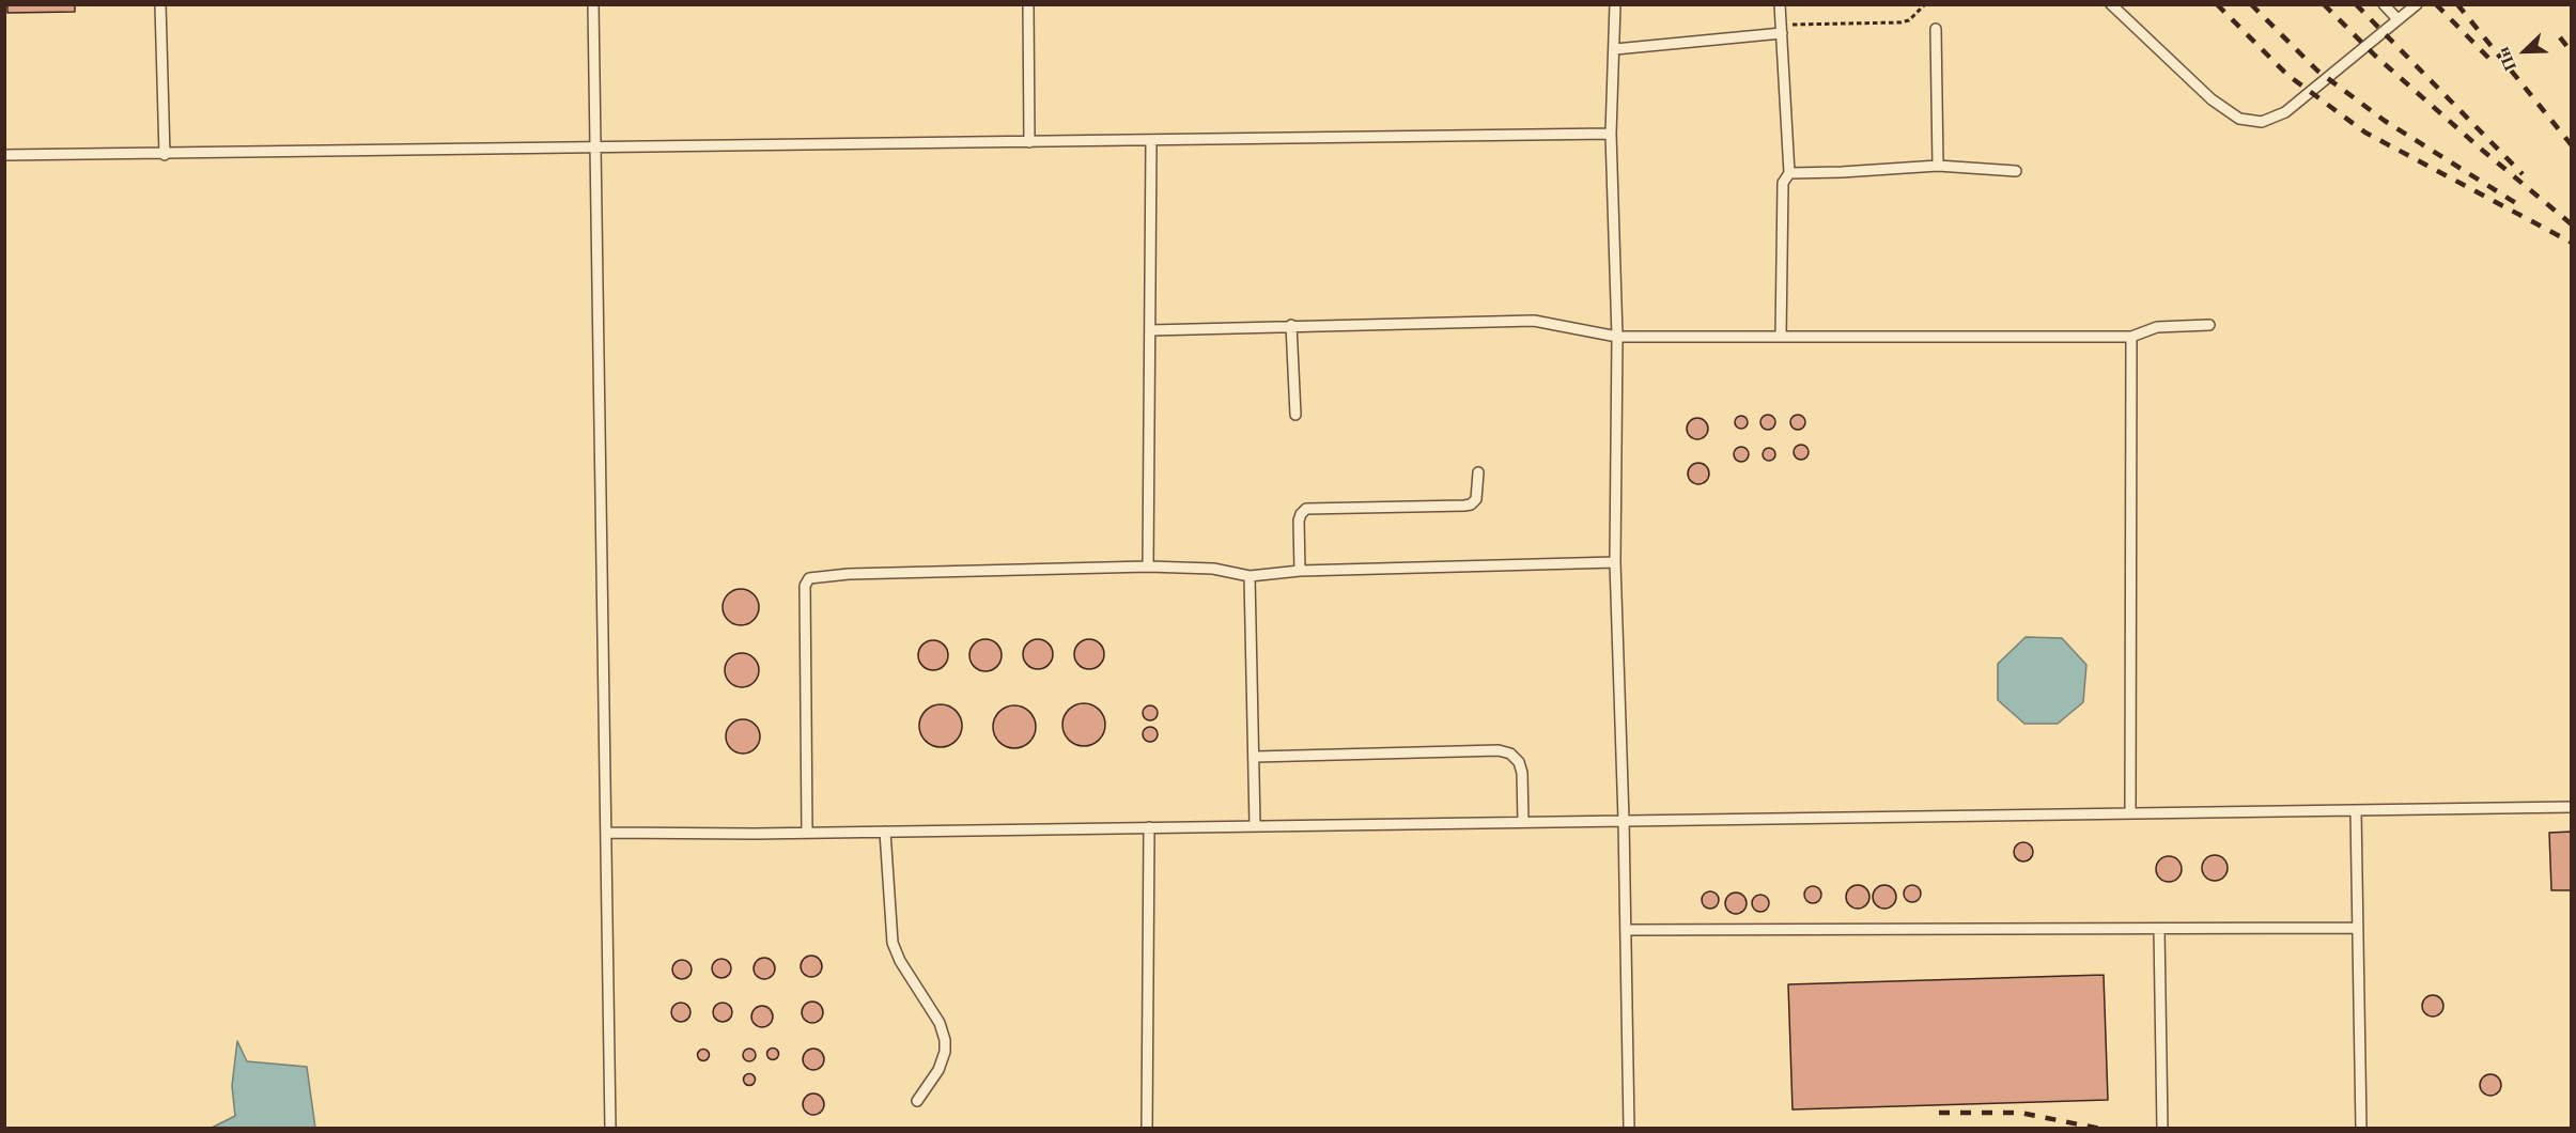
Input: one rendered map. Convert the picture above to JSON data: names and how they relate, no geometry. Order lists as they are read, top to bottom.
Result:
{
  "north": "bottom left"
}
